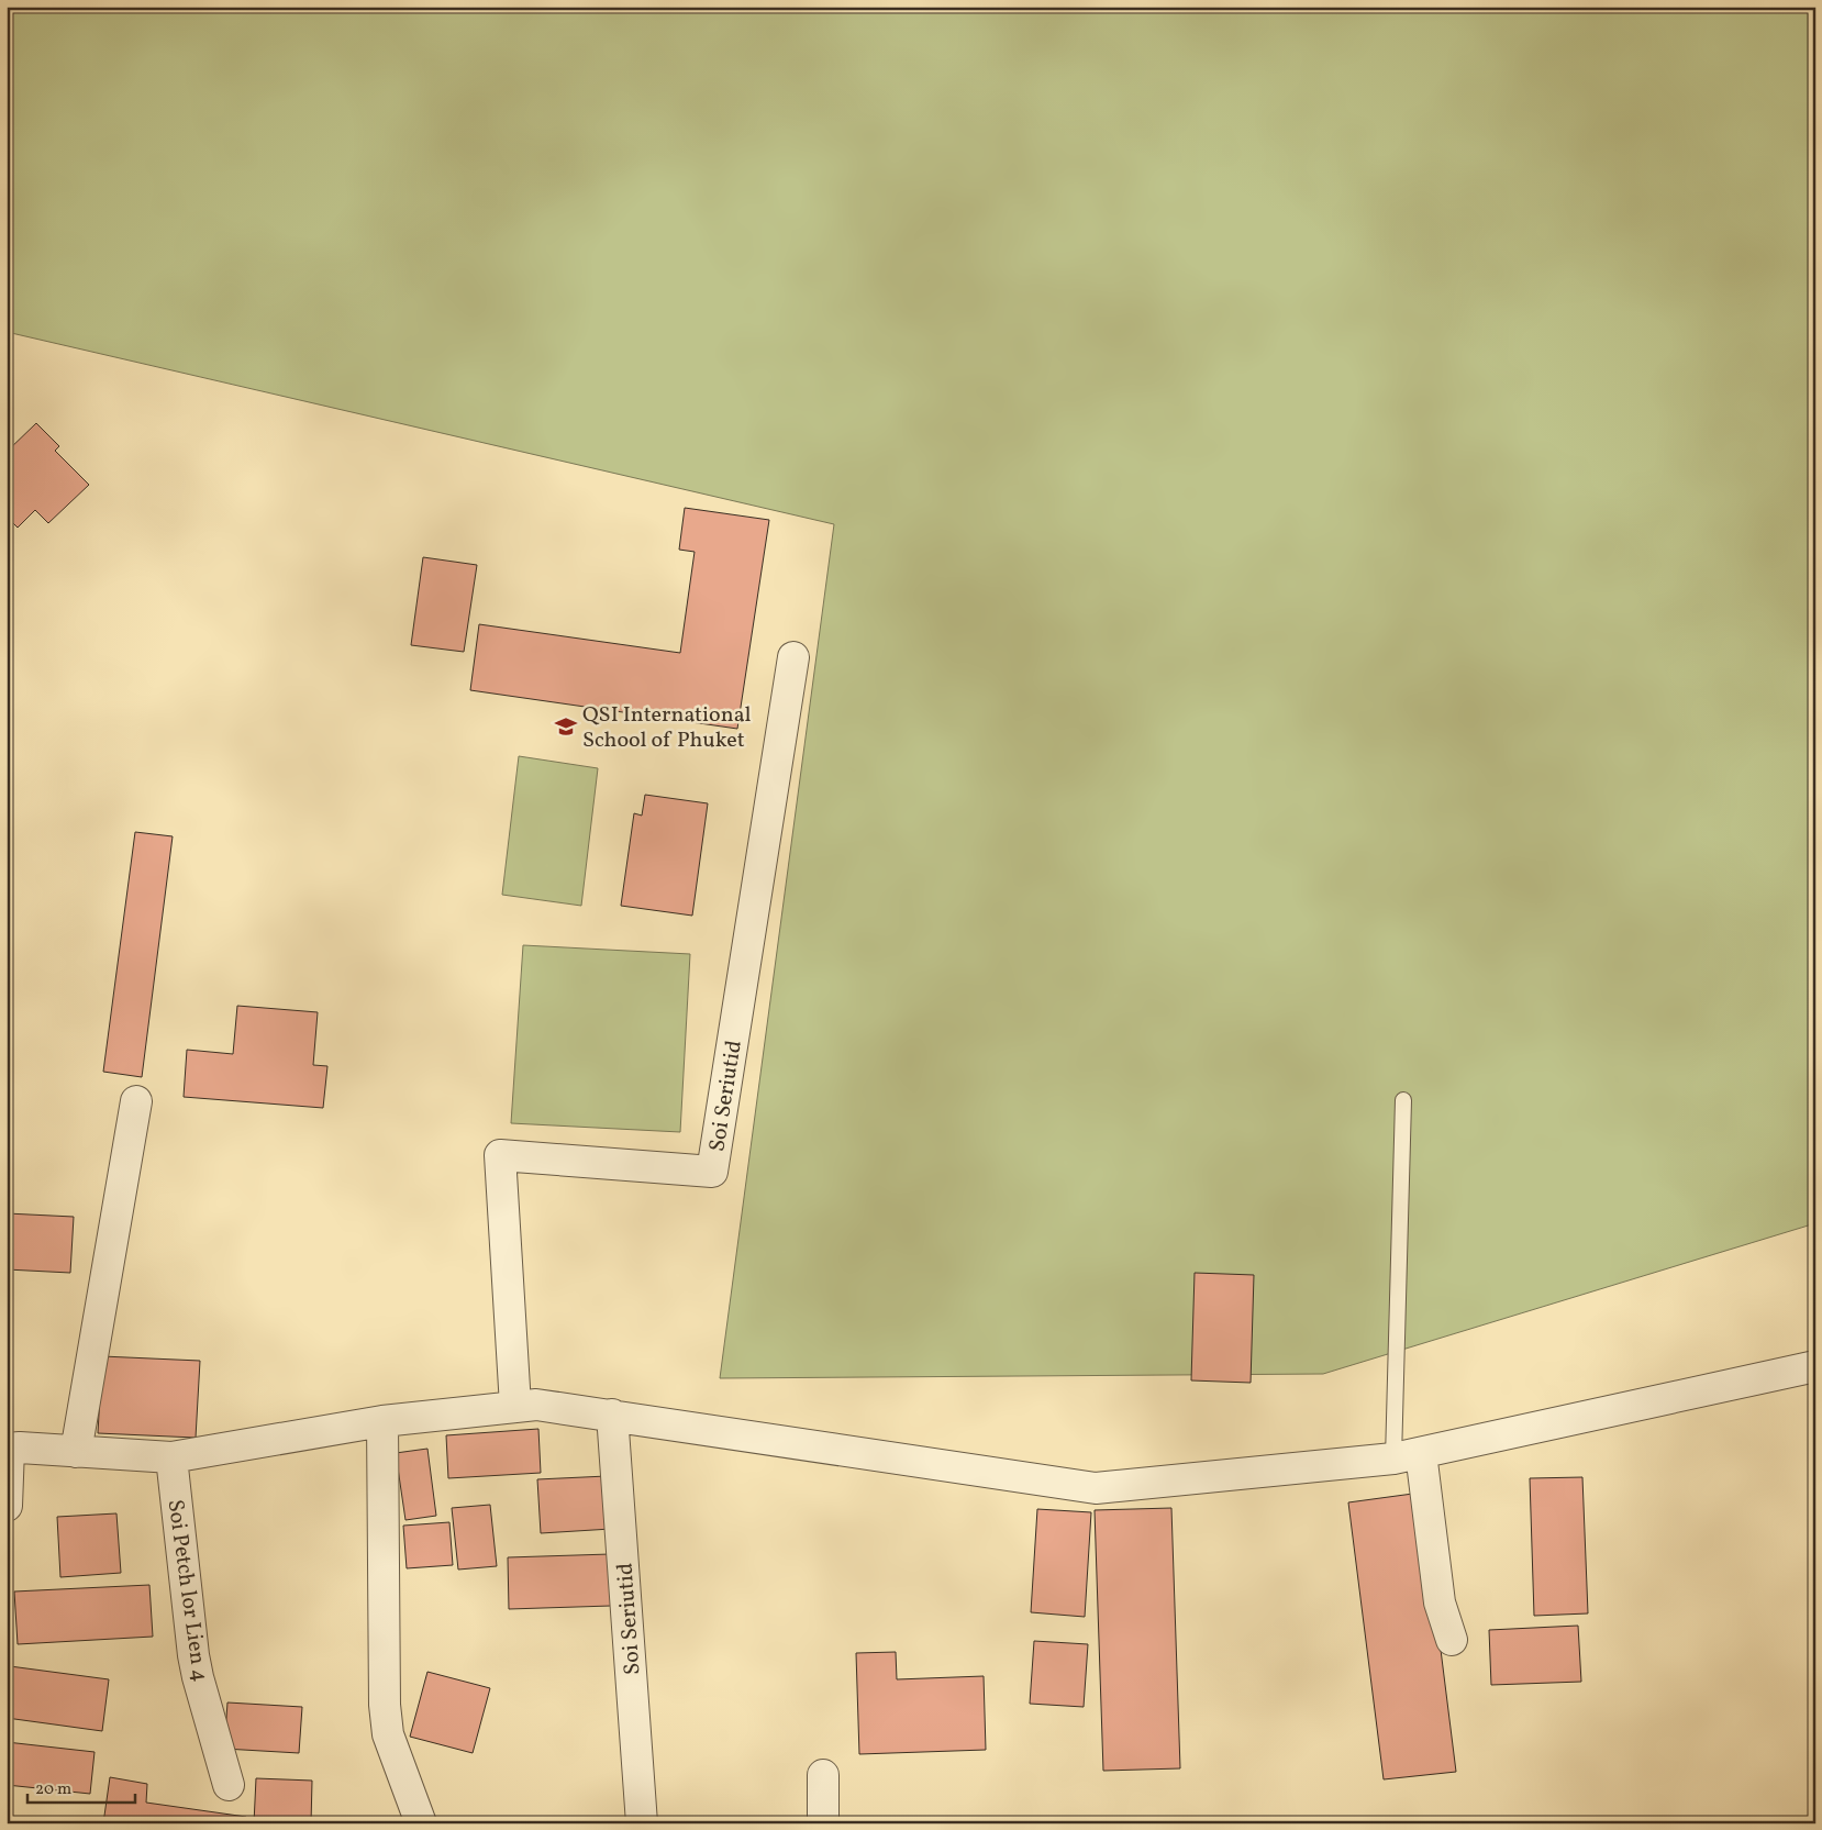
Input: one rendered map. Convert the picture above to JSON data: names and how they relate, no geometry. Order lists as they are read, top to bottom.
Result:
{
  "streets": {
    "street": ["Soi Seriutid", "Soi Petch lor Lien 4"]
  },
  "places": {
    "school or university": ["QSI International School of Phuket"]
  },
  "scale_bar": "20 m"
}
